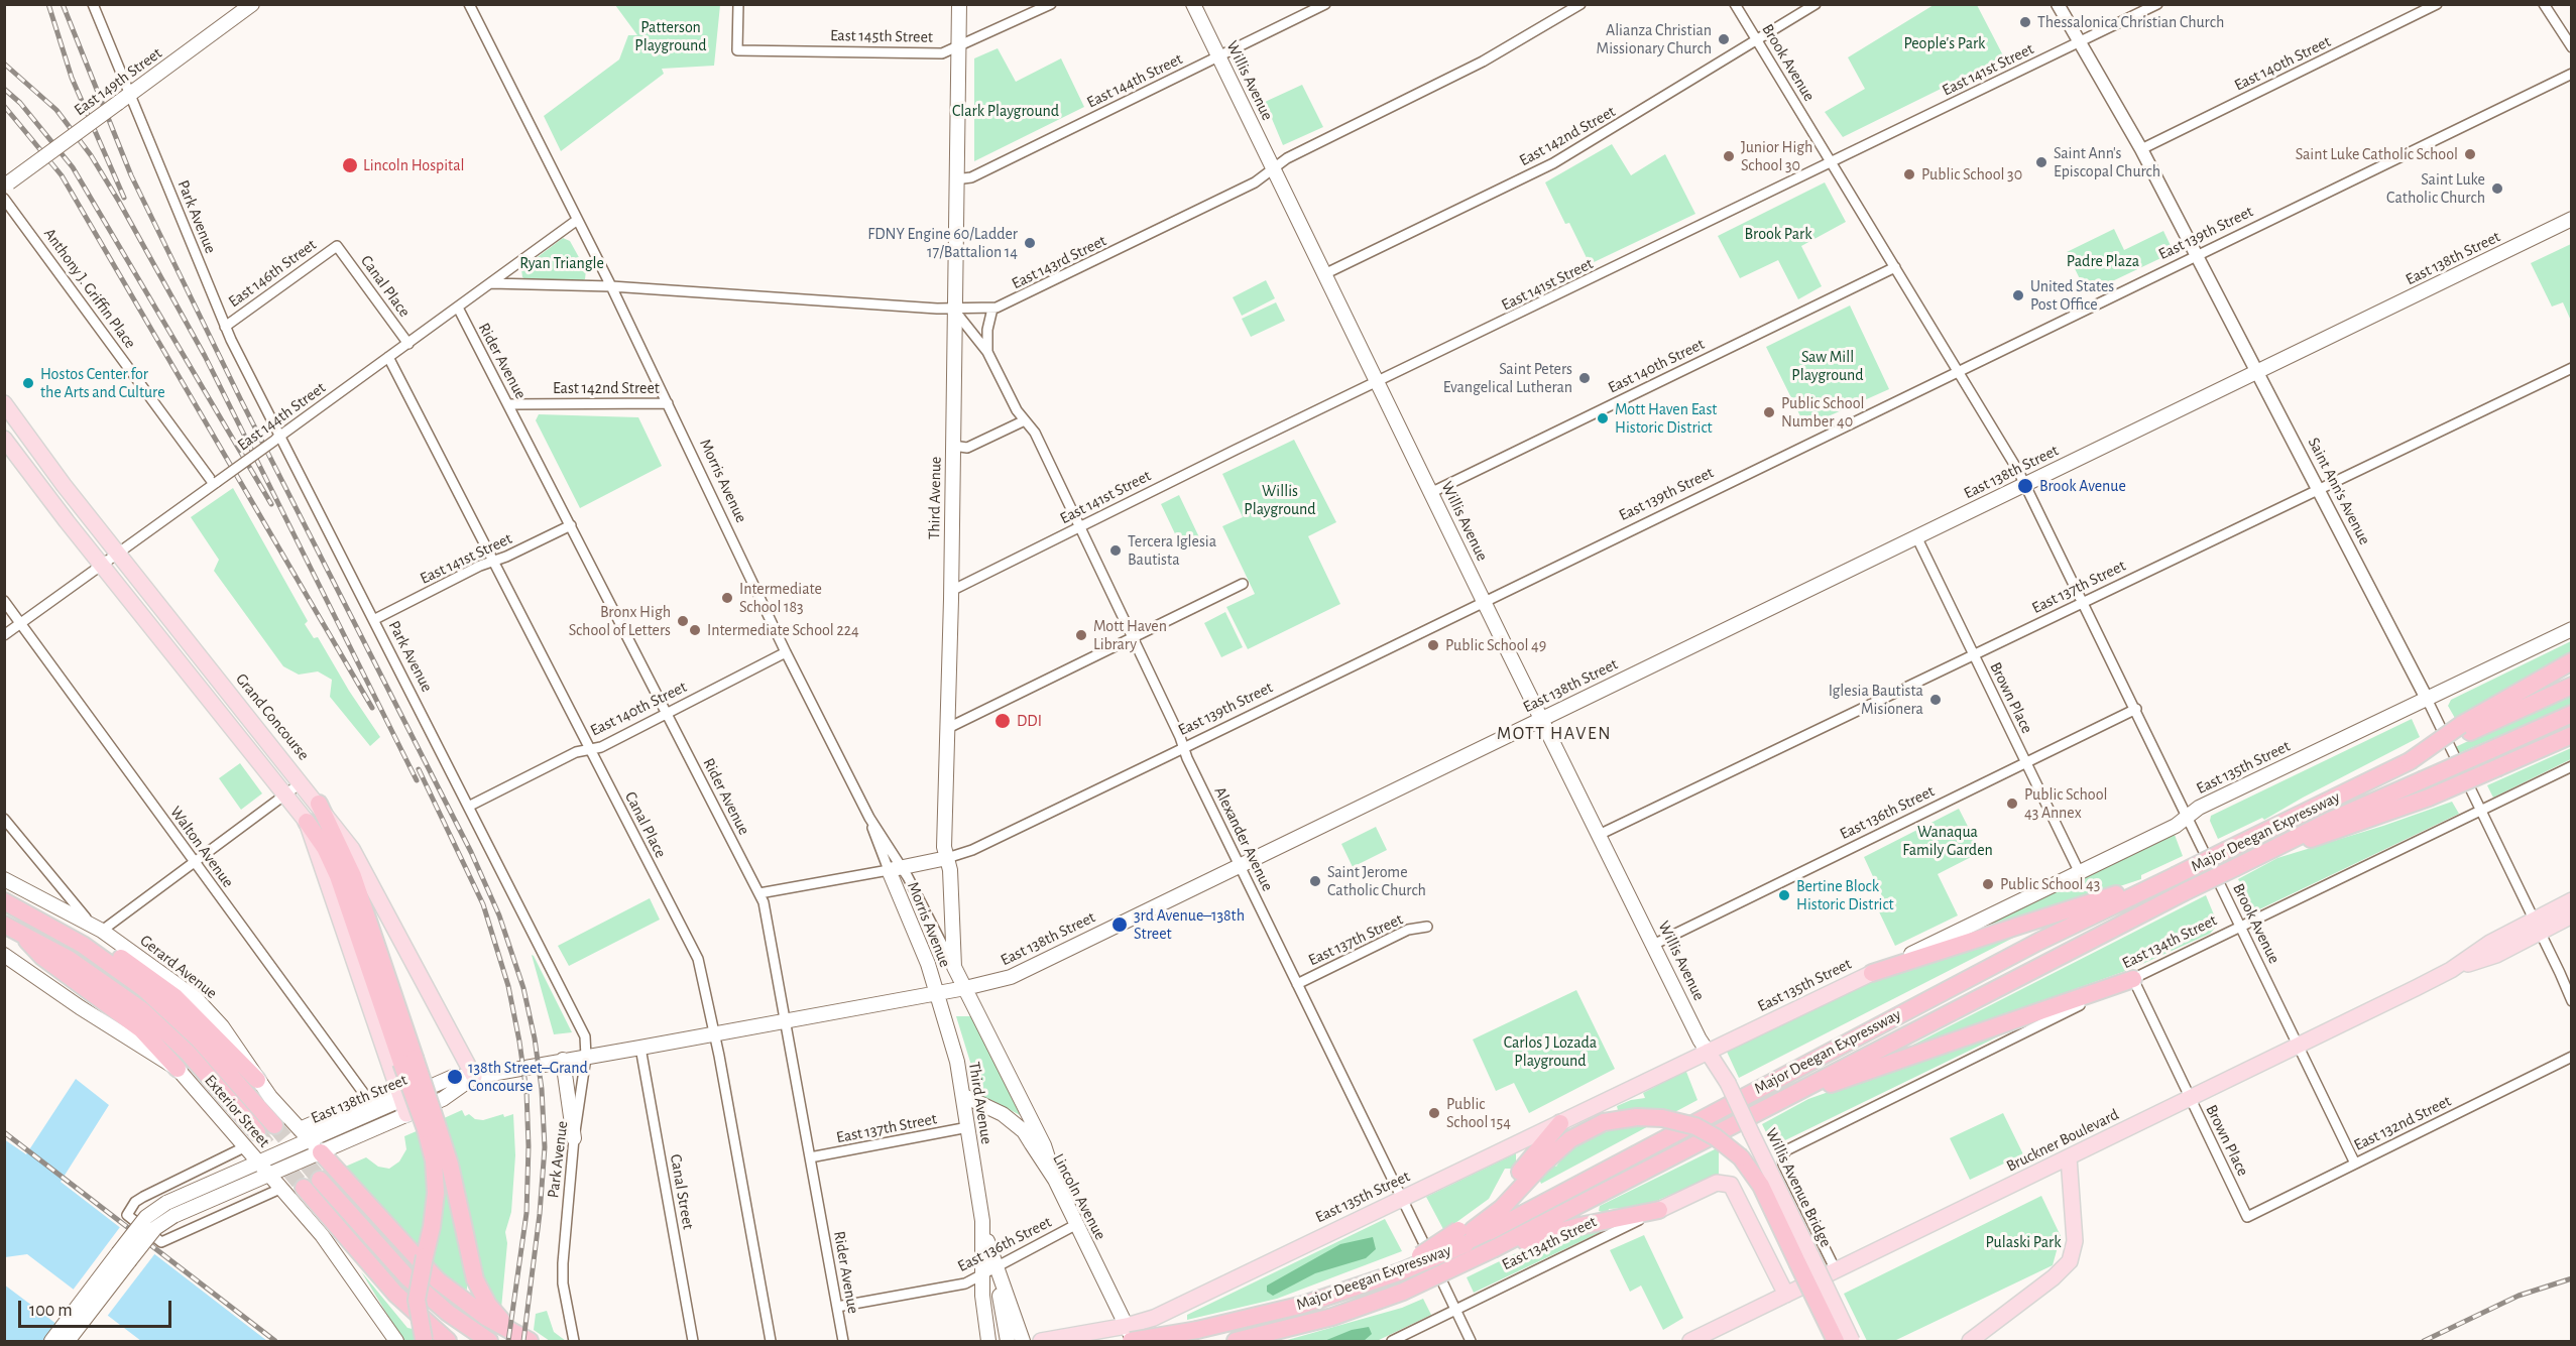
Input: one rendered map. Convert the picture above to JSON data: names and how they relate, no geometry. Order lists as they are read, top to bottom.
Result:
{
  "streets": {
    "highway": ["Major Deegan Expressway"],
    "main road": [
      "Willis Avenue",
      "East 149th Street",
      "East 139th Street",
      "East 138th Street",
      "Morris Avenue",
      "Third Avenue",
      "Grand Concourse",
      "East 135th Street",
      "East 134th Street",
      "Gerard Avenue",
      "Exterior Street",
      "Bruckner Boulevard",
      "Willis Avenue Bridge",
      "Lincoln Avenue"
    ],
    "street": [
      "East 145th Street",
      "Brook Avenue",
      "East 140th Street",
      "East 141st Street",
      "East 144th Street",
      "East 142nd Street",
      "Park Avenue",
      "East 143rd Street",
      "East 146th Street",
      "Canal Place",
      "Anthony J. Griffin Place",
      "Rider Avenue",
      "Saint Ann's Avenue",
      "East 137th Street",
      "Brown Place",
      "East 136th Street",
      "Alexander Avenue",
      "Walton Avenue",
      "East 132nd Street",
      "Canal Street"
    ]
  },
  "crossings": [
    ["East 145th Street", "Third Avenue"],
    ["Brook Avenue", "East 140th Street"],
    ["Brook Avenue", "East 141st Street"],
    ["Brook Avenue", "East 142nd Street"],
    ["Brook Avenue", "East 139th Street"],
    ["Brook Avenue", "East 138th Street"],
    ["Brook Avenue", "East 137th Street"],
    ["Brook Avenue", "East 135th Street"],
    ["Brook Avenue", "East 136th Street"],
    ["Brook Avenue", "East 134th Street"],
    ["Brook Avenue", "East 132nd Street"],
    ["Brook Avenue", "Bruckner Boulevard"],
    ["East 140th Street", "Willis Avenue"],
    ["East 140th Street", "Park Avenue"],
    ["East 140th Street", "Canal Place"],
    ["East 140th Street", "Rider Avenue"],
    ["East 140th Street", "Morris Avenue"],
    ["East 140th Street", "Saint Ann's Avenue"],
    ["East 141st Street", "Willis Avenue"],
    ["East 141st Street", "Park Avenue"],
    ["East 141st Street", "Canal Place"],
    ["East 141st Street", "Rider Avenue"],
    ["East 141st Street", "Saint Ann's Avenue"],
    ["East 141st Street", "Third Avenue"],
    ["East 141st Street", "Alexander Avenue"],
    ["East 144th Street", "Willis Avenue"],
    ["East 144th Street", "Park Avenue"],
    ["East 144th Street", "East 143rd Street"],
    ["East 144th Street", "Canal Place"],
    ["East 144th Street", "Anthony J. Griffin Place"],
    ["East 144th Street", "Rider Avenue"],
    ["East 144th Street", "Morris Avenue"],
    ["East 144th Street", "Third Avenue"],
    ["East 144th Street", "Grand Concourse"],
    ["East 144th Street", "Walton Avenue"],
    ["Willis Avenue", "East 142nd Street"],
    ["Willis Avenue", "East 139th Street"],
    ["Willis Avenue", "East 138th Street"],
    ["Willis Avenue", "East 143rd Street"],
    ["Willis Avenue", "East 137th Street"],
    ["Willis Avenue", "East 135th Street"],
    ["Willis Avenue", "East 136th Street"],
    ["Willis Avenue", "Willis Avenue Bridge"],
    ["East 149th Street", "Park Avenue"],
    ["East 142nd Street", "Rider Avenue"],
    ["East 142nd Street", "Morris Avenue"],
    ["Park Avenue", "East 138th Street"],
    ["Park Avenue", "East 146th Street"],
    ["East 139th Street", "Rider Avenue"],
    ["East 139th Street", "Morris Avenue"],
    ["East 139th Street", "Saint Ann's Avenue"],
    ["East 139th Street", "Third Avenue"],
    ["East 139th Street", "Alexander Avenue"],
    ["East 138th Street", "Canal Place"],
    ["East 138th Street", "Rider Avenue"],
    ["East 138th Street", "Morris Avenue"],
    ["East 138th Street", "Saint Ann's Avenue"],
    ["East 138th Street", "Third Avenue"],
    ["East 138th Street", "Brown Place"],
    ["East 138th Street", "Grand Concourse"],
    ["East 138th Street", "Alexander Avenue"],
    ["East 138th Street", "Walton Avenue"],
    ["East 138th Street", "Gerard Avenue"],
    ["East 138th Street", "Exterior Street"],
    ["East 138th Street", "Canal Street"],
    ["East 143rd Street", "Morris Avenue"],
    ["East 143rd Street", "Third Avenue"],
    ["East 143rd Street", "Alexander Avenue"],
    ["East 146th Street", "Canal Place"],
    ["Rider Avenue", "East 137th Street"],
    ["Rider Avenue", "East 136th Street"],
    ["Morris Avenue", "Third Avenue"],
    ["Saint Ann's Avenue", "East 137th Street"],
    ["Saint Ann's Avenue", "East 135th Street"],
    ["Saint Ann's Avenue", "East 134th Street"],
    ["Saint Ann's Avenue", "Bruckner Boulevard"],
    ["Third Avenue", "East 137th Street"],
    ["Third Avenue", "East 136th Street"],
    ["Third Avenue", "Alexander Avenue"],
    ["Third Avenue", "Lincoln Avenue"],
    ["East 137th Street", "Brown Place"],
    ["East 137th Street", "Alexander Avenue"],
    ["Brown Place", "East 135th Street"],
    ["Brown Place", "East 136th Street"],
    ["Brown Place", "East 134th Street"],
    ["Brown Place", "East 132nd Street"],
    ["Brown Place", "Bruckner Boulevard"],
    ["East 135th Street", "Major Deegan Expressway"],
    ["East 135th Street", "Alexander Avenue"],
    ["East 135th Street", "Willis Avenue Bridge"],
    ["East 135th Street", "Lincoln Avenue"],
    ["East 136th Street", "Lincoln Avenue"],
    ["Major Deegan Expressway", "Lincoln Avenue"],
    ["Alexander Avenue", "East 134th Street"],
    ["East 134th Street", "Bruckner Boulevard"]
  ],
  "districts": ["MOTT HAVEN"],
  "parks": [
    "Patterson Playground",
    "People's Park",
    "Clark Playground",
    "Brook Park",
    "Padre Plaza",
    "Ryan Triangle",
    "Saw Mill Playground",
    "Willis Playground",
    "Wanaqua Family Garden",
    "Carlos J Lozada Playground",
    "Pulaski Park"
  ],
  "places": [
    "Thessalonica Christian Church",
    "Alianza Christian Missionary Church",
    "Saint Luke Catholic School",
    "Junior High School 30",
    "Saint Ann's Episcopal Church",
    "Lincoln Hospital",
    "Public School 30",
    "Saint Luke Catholic Church",
    "FDNY Engine 60/Ladder 17/Battalion 14",
    "United States Post Office",
    "Saint Peters Evangelical Lutheran",
    "Hostos Center for the Arts and Culture",
    "Public School Number 40",
    "Mott Haven East Historic District",
    "Brook Avenue",
    "Tercera Iglesia Bautista",
    "Intermediate School 183",
    "Bronx High School of Letters",
    "Intermediate School 224",
    "Mott Haven Library",
    "Public School 49",
    "Iglesia Bautista Misionera",
    "DDI",
    "Public School 43 Annex",
    "Saint Jerome Catholic Church",
    "Public School 43",
    "Bertine Block Historic District",
    "3rd Avenue–138th Street",
    "138th Street–Grand Concourse",
    "Public School 154"
  ],
  "scale_bar": "100 m"
}
